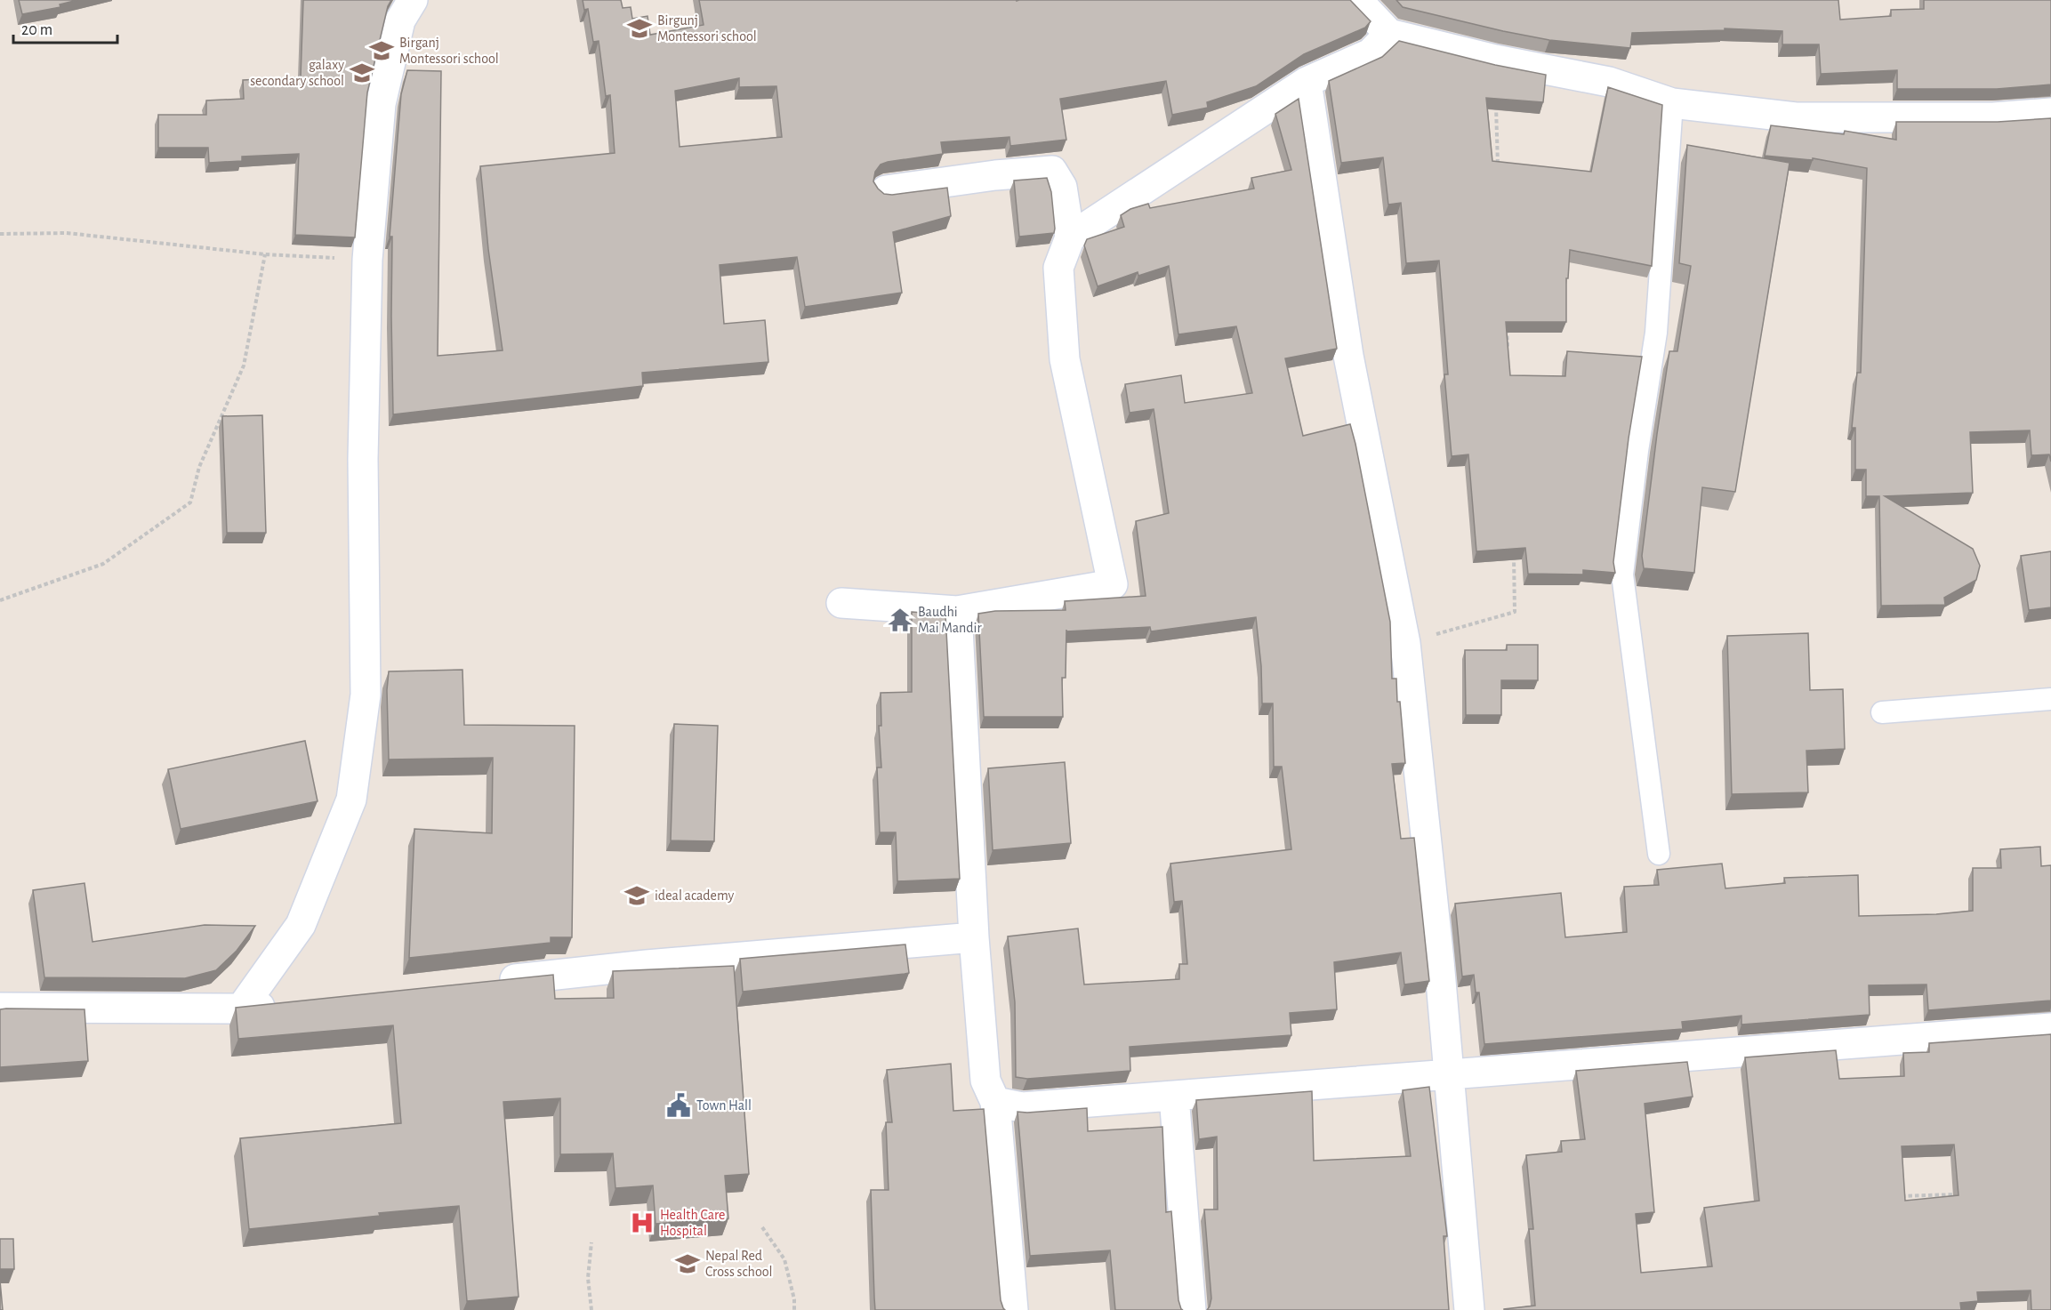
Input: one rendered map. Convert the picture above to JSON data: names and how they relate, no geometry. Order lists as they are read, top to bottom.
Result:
{
  "places": {
    "school or university": [
      "Birgunj Montessori school",
      "Birganj Montessori school",
      "galaxy secondary school",
      "ideal academy",
      "Nepal Red Cross school"
    ],
    "temple": ["Baudhi Mai Mandir"],
    "public building": ["Town Hall"],
    "hospital": ["Health Care Hospital"]
  },
  "scale_bar": "20 m"
}
